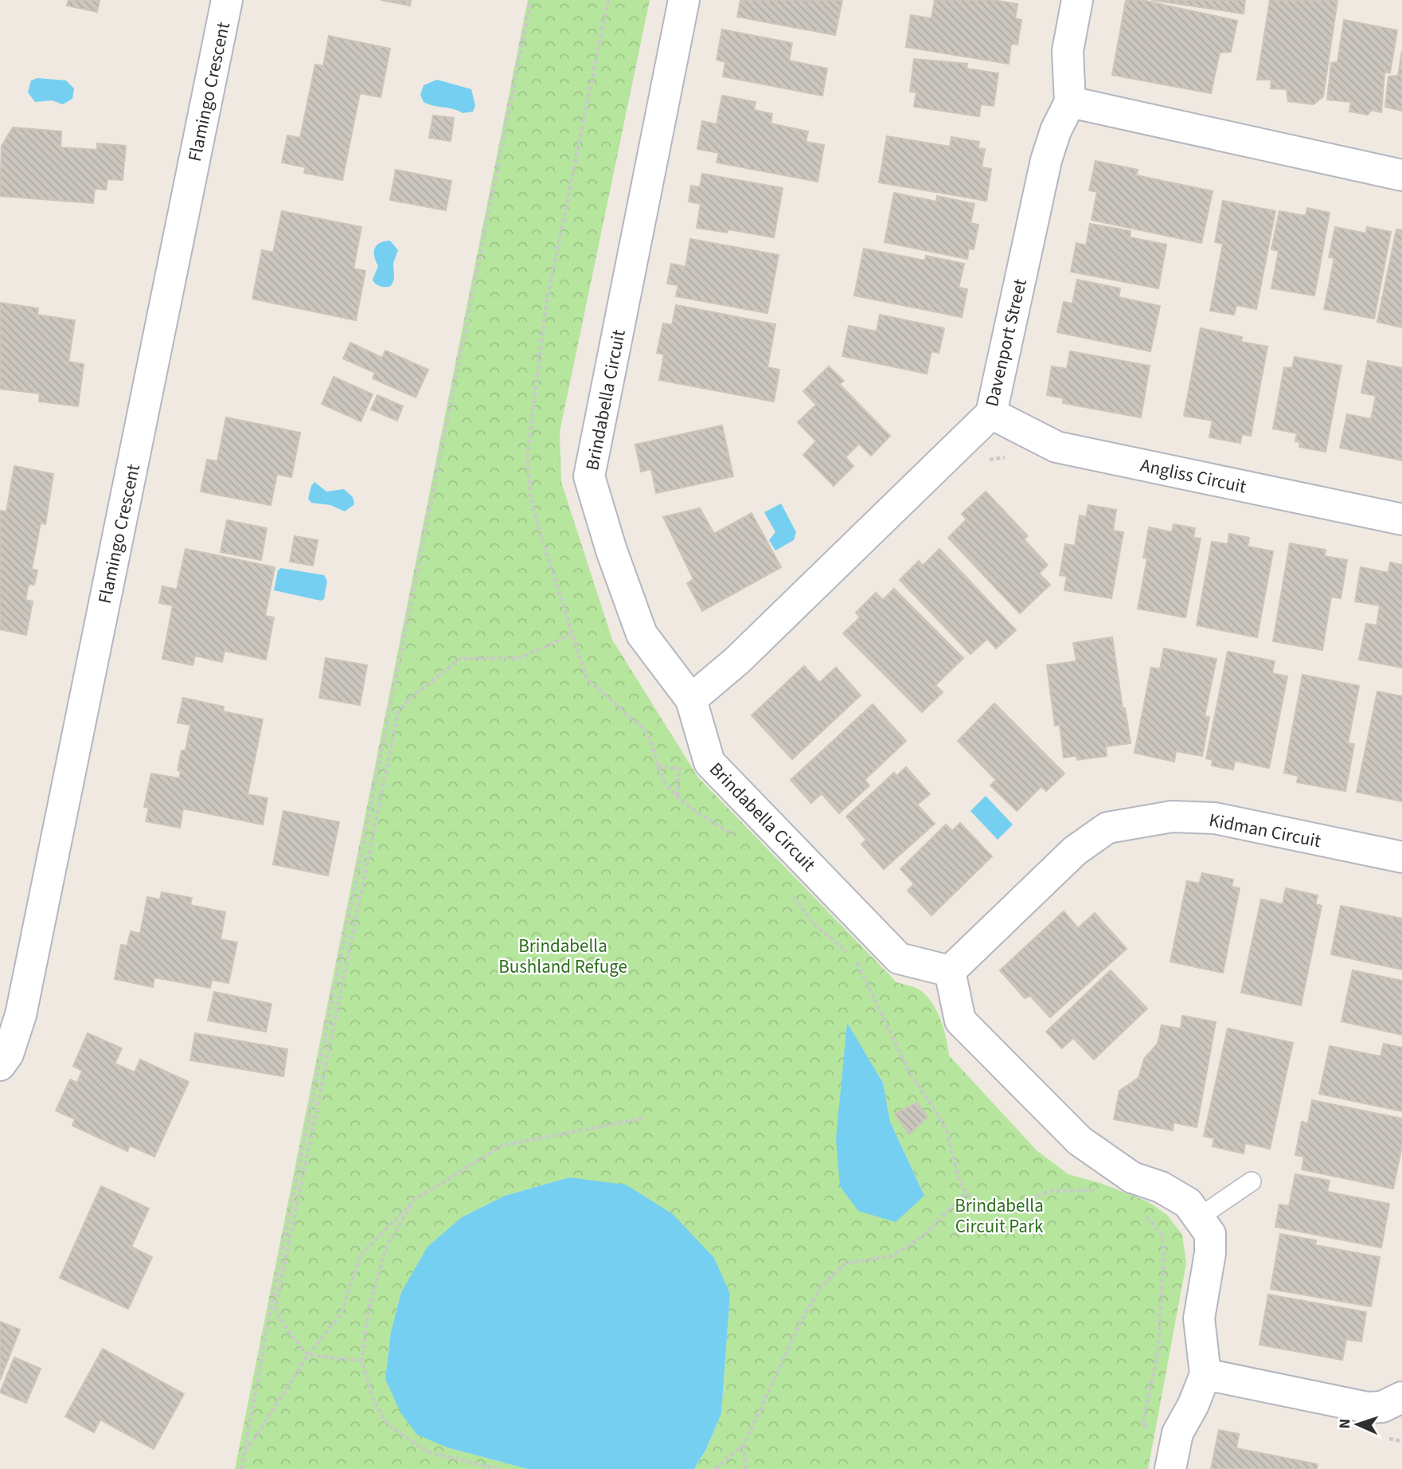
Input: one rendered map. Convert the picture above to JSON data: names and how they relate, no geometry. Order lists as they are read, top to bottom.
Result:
{
  "streets": {
    "street": [
      "Flamingo Crescent",
      "Davenport Street",
      "Brindabella Circuit",
      "Angliss Circuit",
      "Kidman Circuit"
    ]
  },
  "crossings": [
    ["Davenport Street", "Brindabella Circuit"],
    ["Davenport Street", "Angliss Circuit"],
    ["Brindabella Circuit", "Kidman Circuit"]
  ],
  "parks": ["Brindabella Bushland Refuge", "Brindabella Circuit Park"],
  "north": "left"
}
